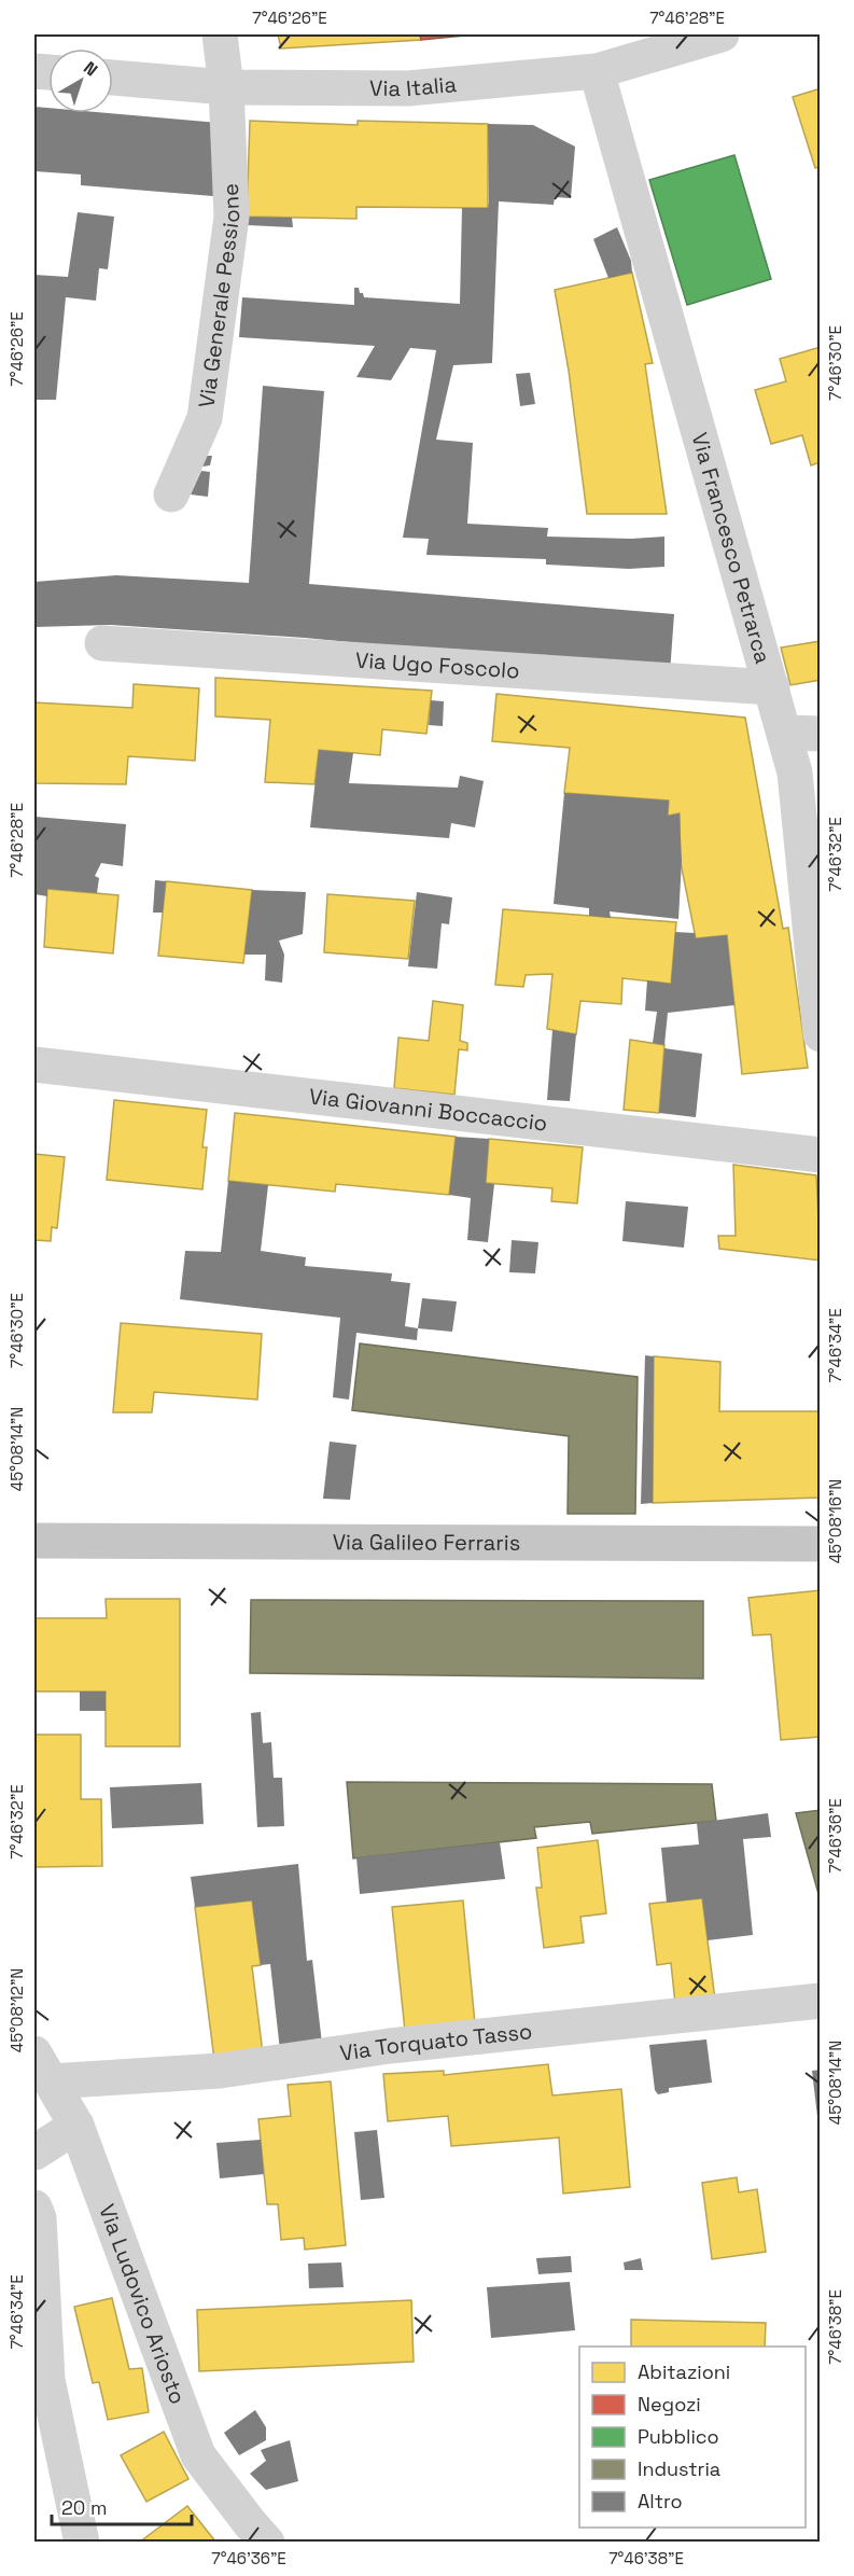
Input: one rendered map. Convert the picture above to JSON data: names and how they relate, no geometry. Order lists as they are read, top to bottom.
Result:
{
  "streets": {
    "main road": ["Via Galileo Ferraris"],
    "street": [
      "Via Italia",
      "Via Generale Pessione",
      "Via Francesco Petrarca",
      "Via Ugo Foscolo",
      "Via Giovanni Boccaccio",
      "Via Torquato Tasso",
      "Via Ludovico Ariosto"
    ]
  },
  "crossings": [
    ["Via Italia", "Via Generale Pessione"],
    ["Via Italia", "Via Francesco Petrarca"],
    ["Via Francesco Petrarca", "Via Ugo Foscolo"],
    ["Via Torquato Tasso", "Via Ludovico Ariosto"]
  ],
  "legend": [
    "Abitazioni",
    "Negozi",
    "Pubblico",
    "Industria",
    "Altro"
  ],
  "scale_bar": "20 m",
  "north": "top right",
  "coordinates": [
    "7°46'26\"E",
    "7°46'28\"E",
    "7°46'30\"E",
    "7°46'32\"E",
    "7°46'34\"E",
    "45°08'14\"N",
    "45°08'16\"N",
    "7°46'36\"E",
    "45°08'12\"N",
    "7°46'38\"E"
  ]
}
